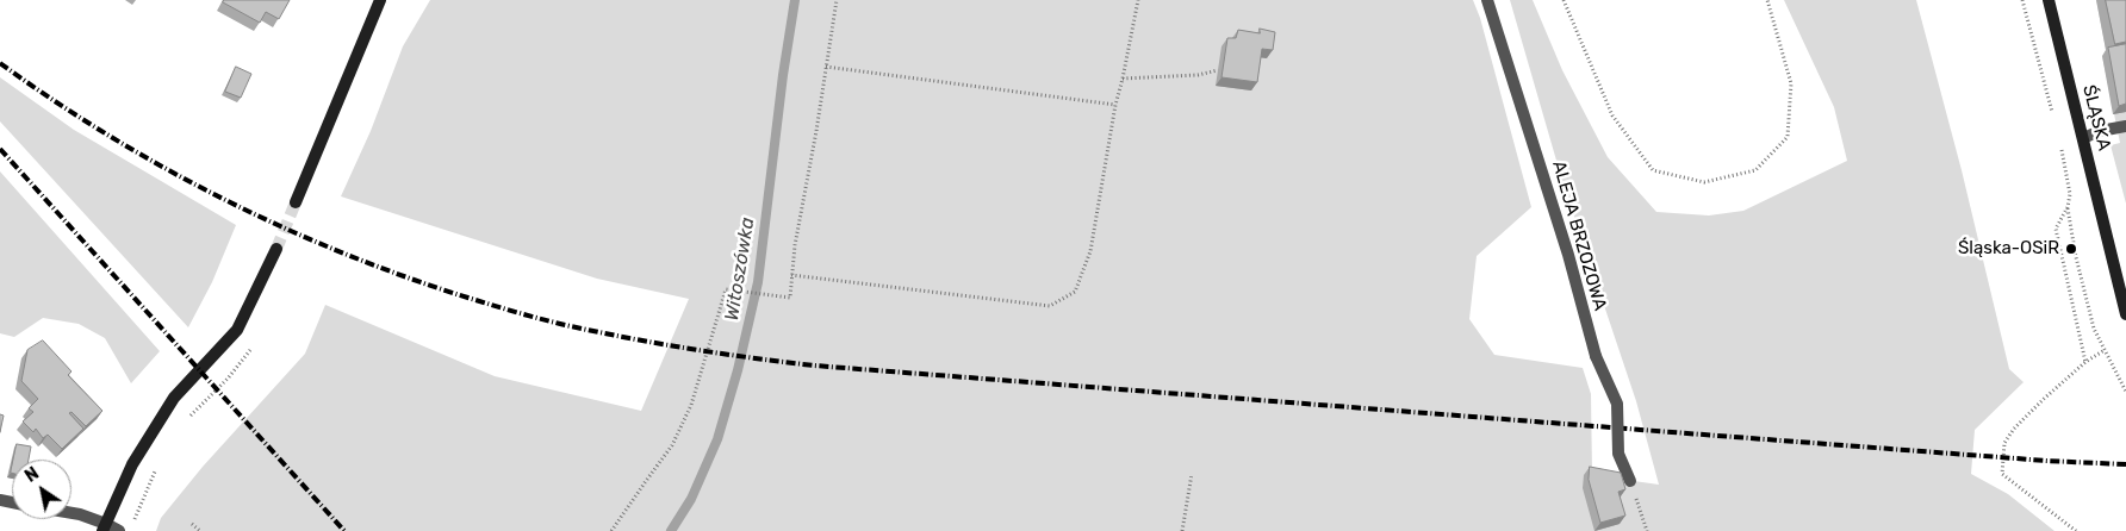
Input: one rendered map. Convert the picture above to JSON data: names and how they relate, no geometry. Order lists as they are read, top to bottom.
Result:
{
  "streets": {
    "street": ["ŚLĄSKA", "ALEJA BRZOZOWA"]
  },
  "water": ["Witoszówka"],
  "places": ["Śląska-OSiR"],
  "north": "top left"
}
